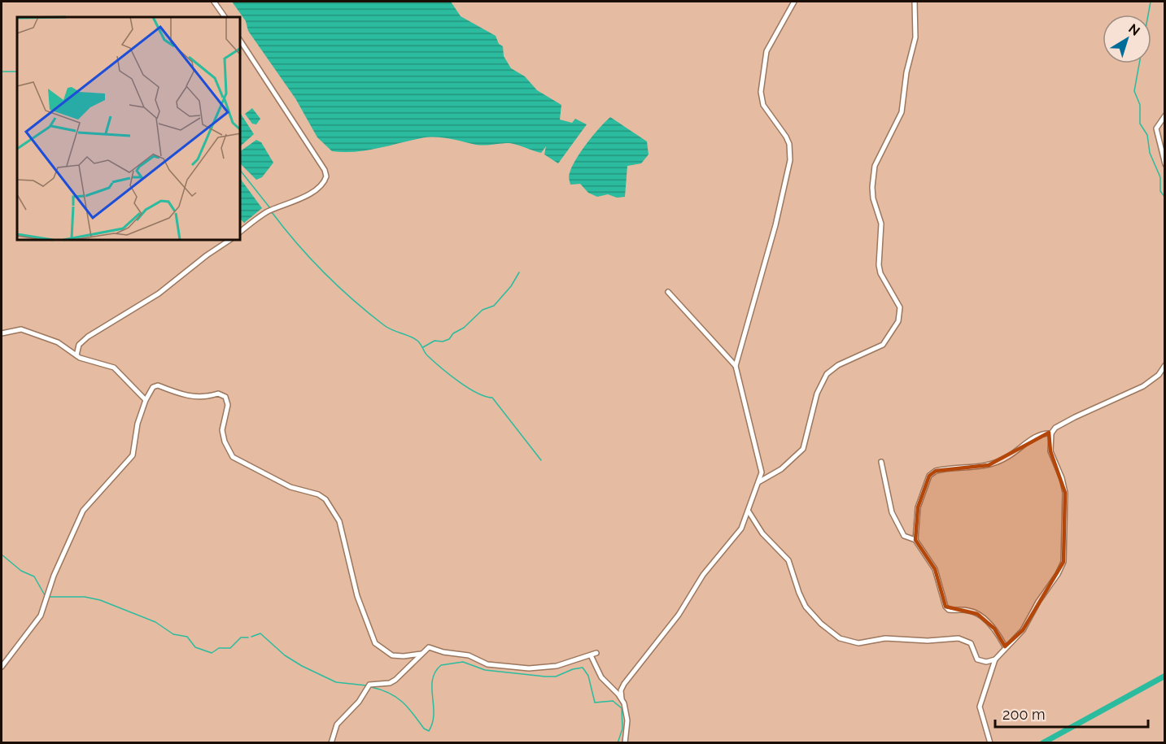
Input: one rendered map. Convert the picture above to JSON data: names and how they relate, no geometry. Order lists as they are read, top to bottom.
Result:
{
  "scale_bar": "200 m",
  "north": "top right"
}
